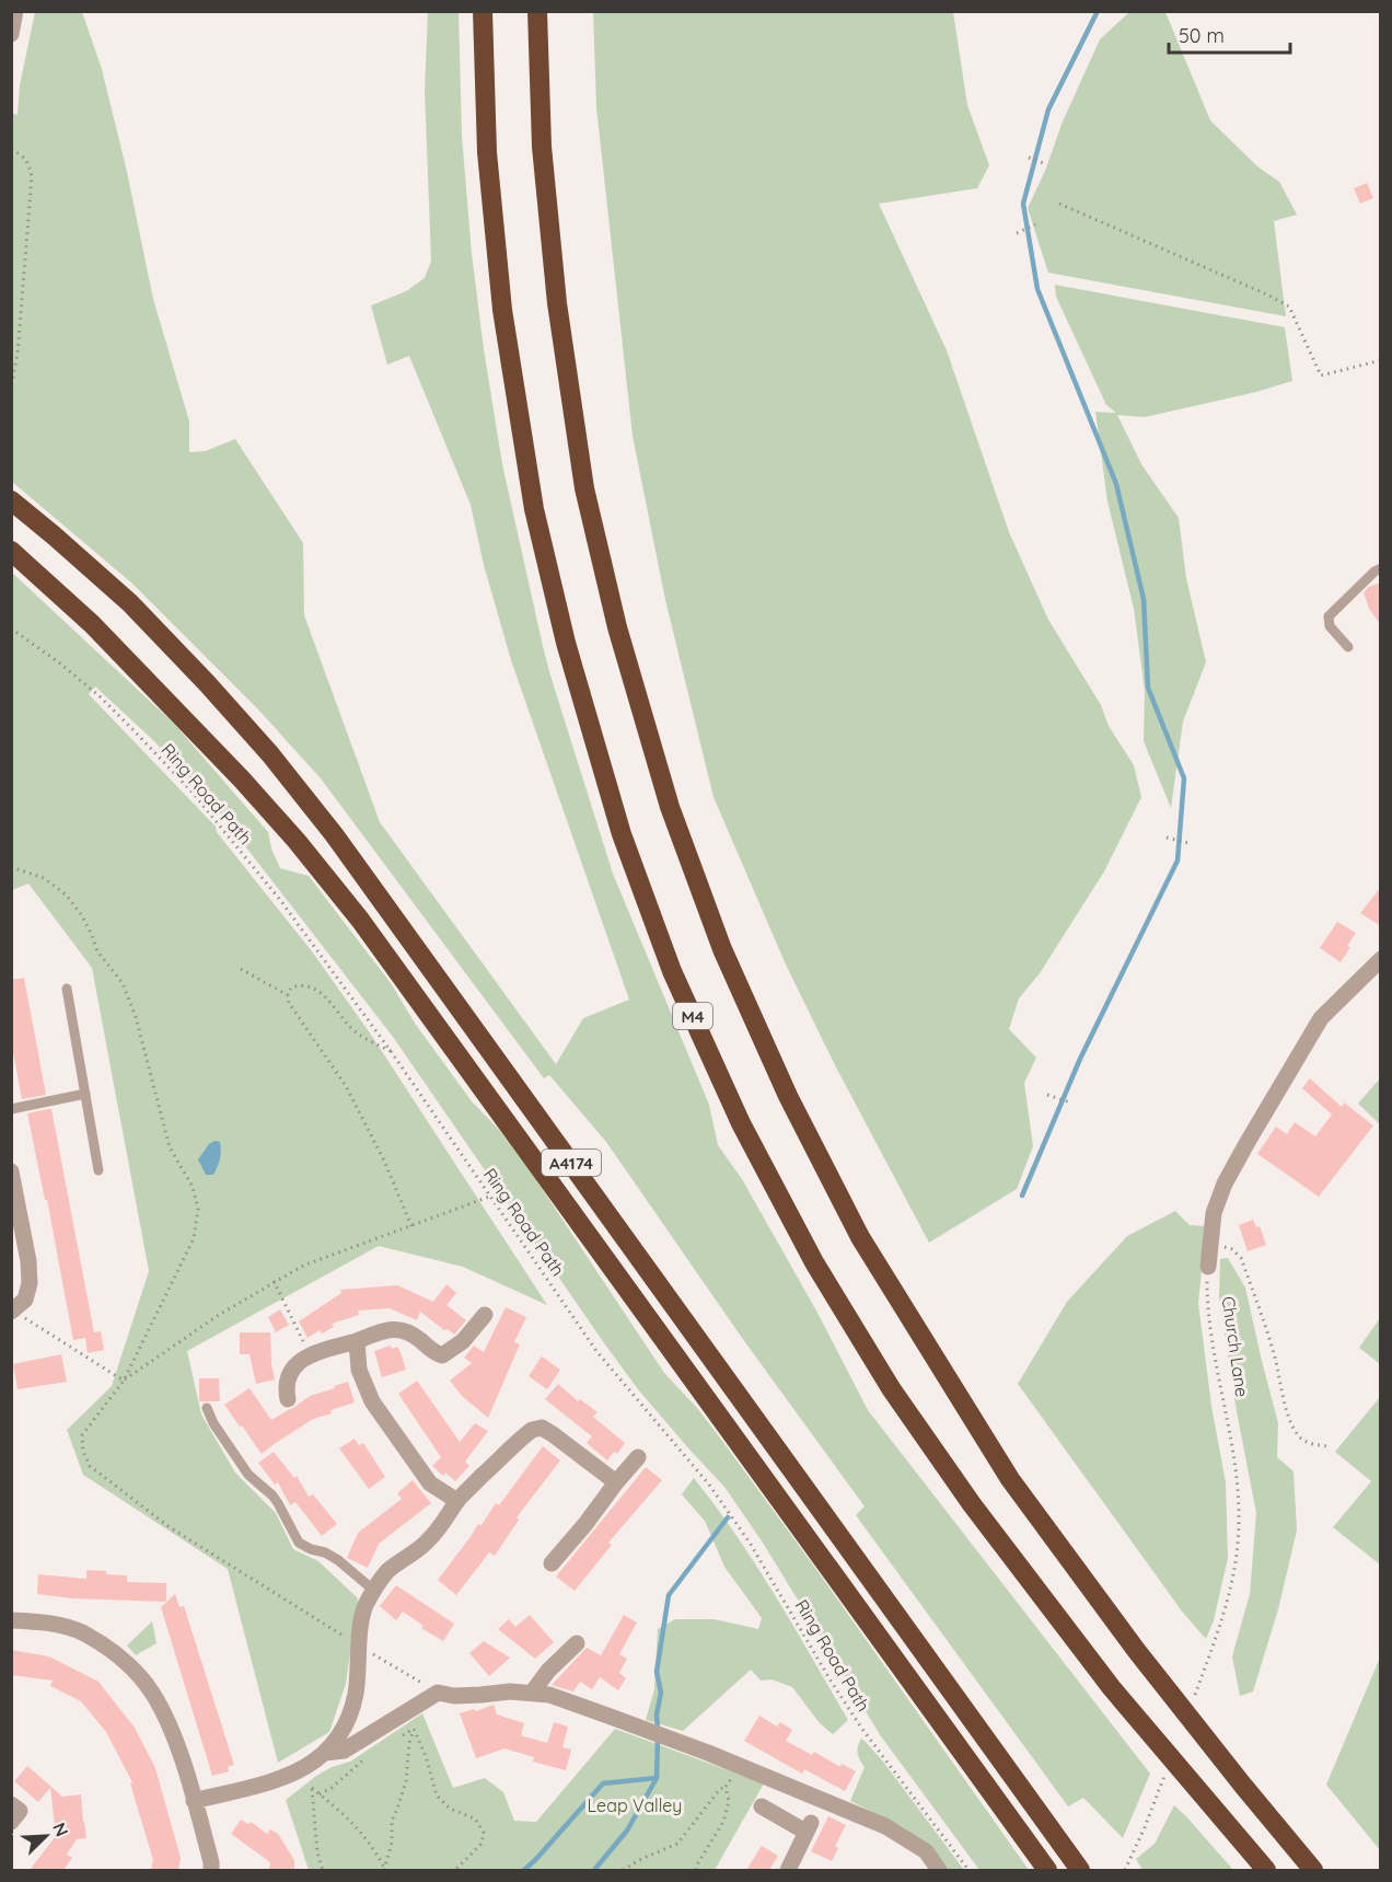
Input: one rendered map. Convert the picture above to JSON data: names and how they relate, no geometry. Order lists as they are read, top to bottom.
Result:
{
  "streets": {
    "highway": ["M4", "A4174"],
    "path": ["Ring Road Path", "Church Lane"]
  },
  "parks": ["Leap Valley"],
  "scale_bar": "50 m",
  "north": "top right"
}
